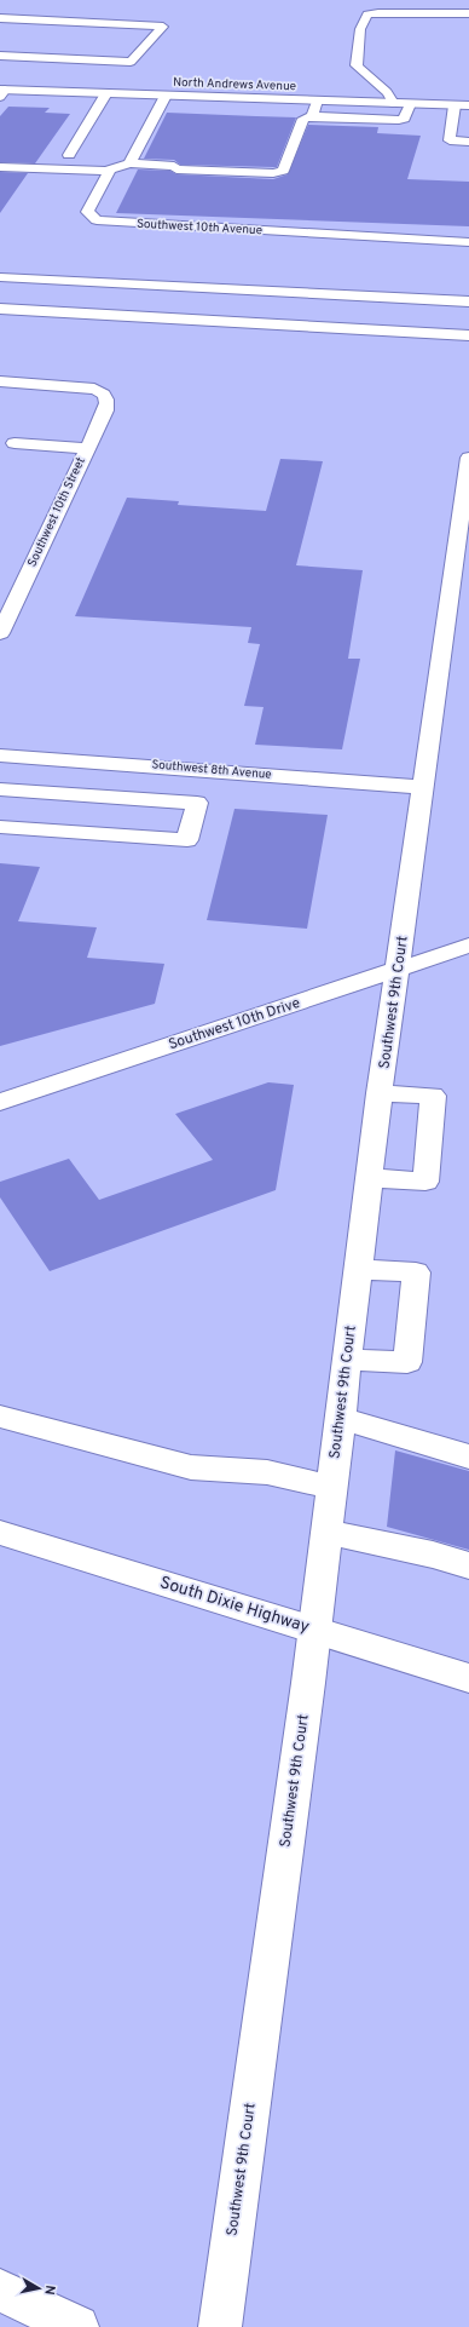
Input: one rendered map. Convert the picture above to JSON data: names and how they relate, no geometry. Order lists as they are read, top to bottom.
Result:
{
  "streets": {
    "main road": [
      "North Andrews Avenue",
      "Southwest 10th Avenue",
      "Southwest 10th Street",
      "Southwest 8th Avenue",
      "Southwest 9th Court",
      "Southwest 10th Drive",
      "South Dixie Highway"
    ]
  },
  "crossings": [
    ["Southwest 8th Avenue", "Southwest 9th Court"],
    ["Southwest 9th Court", "Southwest 10th Drive"],
    ["Southwest 9th Court", "South Dixie Highway"]
  ],
  "north": "right"
}
